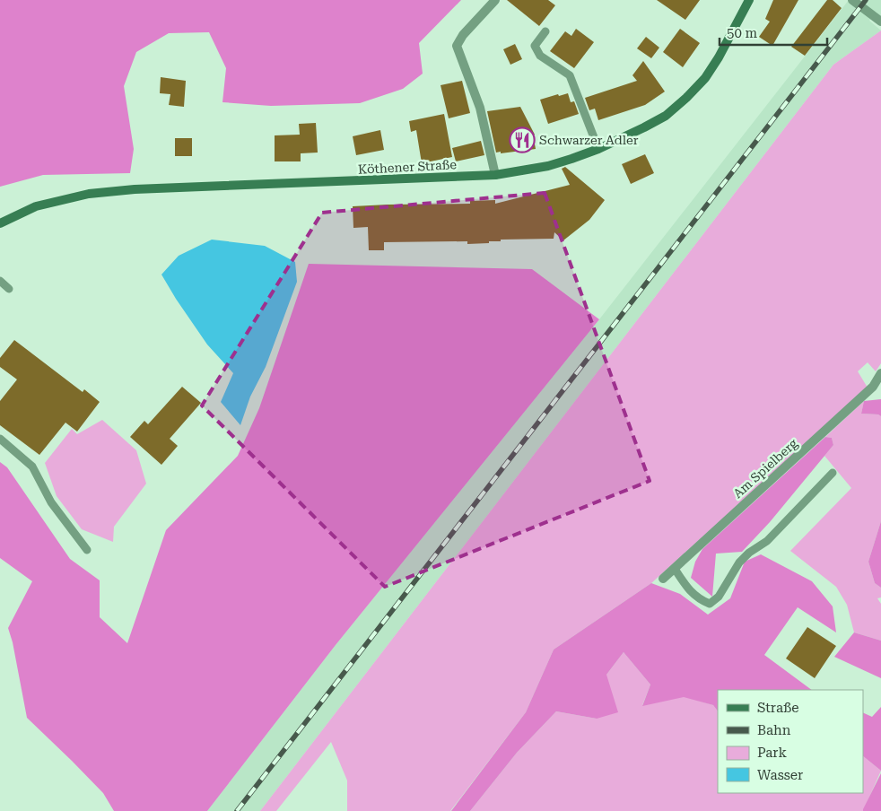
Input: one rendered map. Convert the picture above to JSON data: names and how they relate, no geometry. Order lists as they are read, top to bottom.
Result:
{
  "streets": {
    "main road": ["Köthener Straße"],
    "street": ["Am Spielberg"]
  },
  "places": {
    "restaurant": ["Schwarzer Adler"]
  },
  "legend": [
    "Straße",
    "Bahn",
    "Park",
    "Wasser"
  ],
  "scale_bar": "50 m"
}
